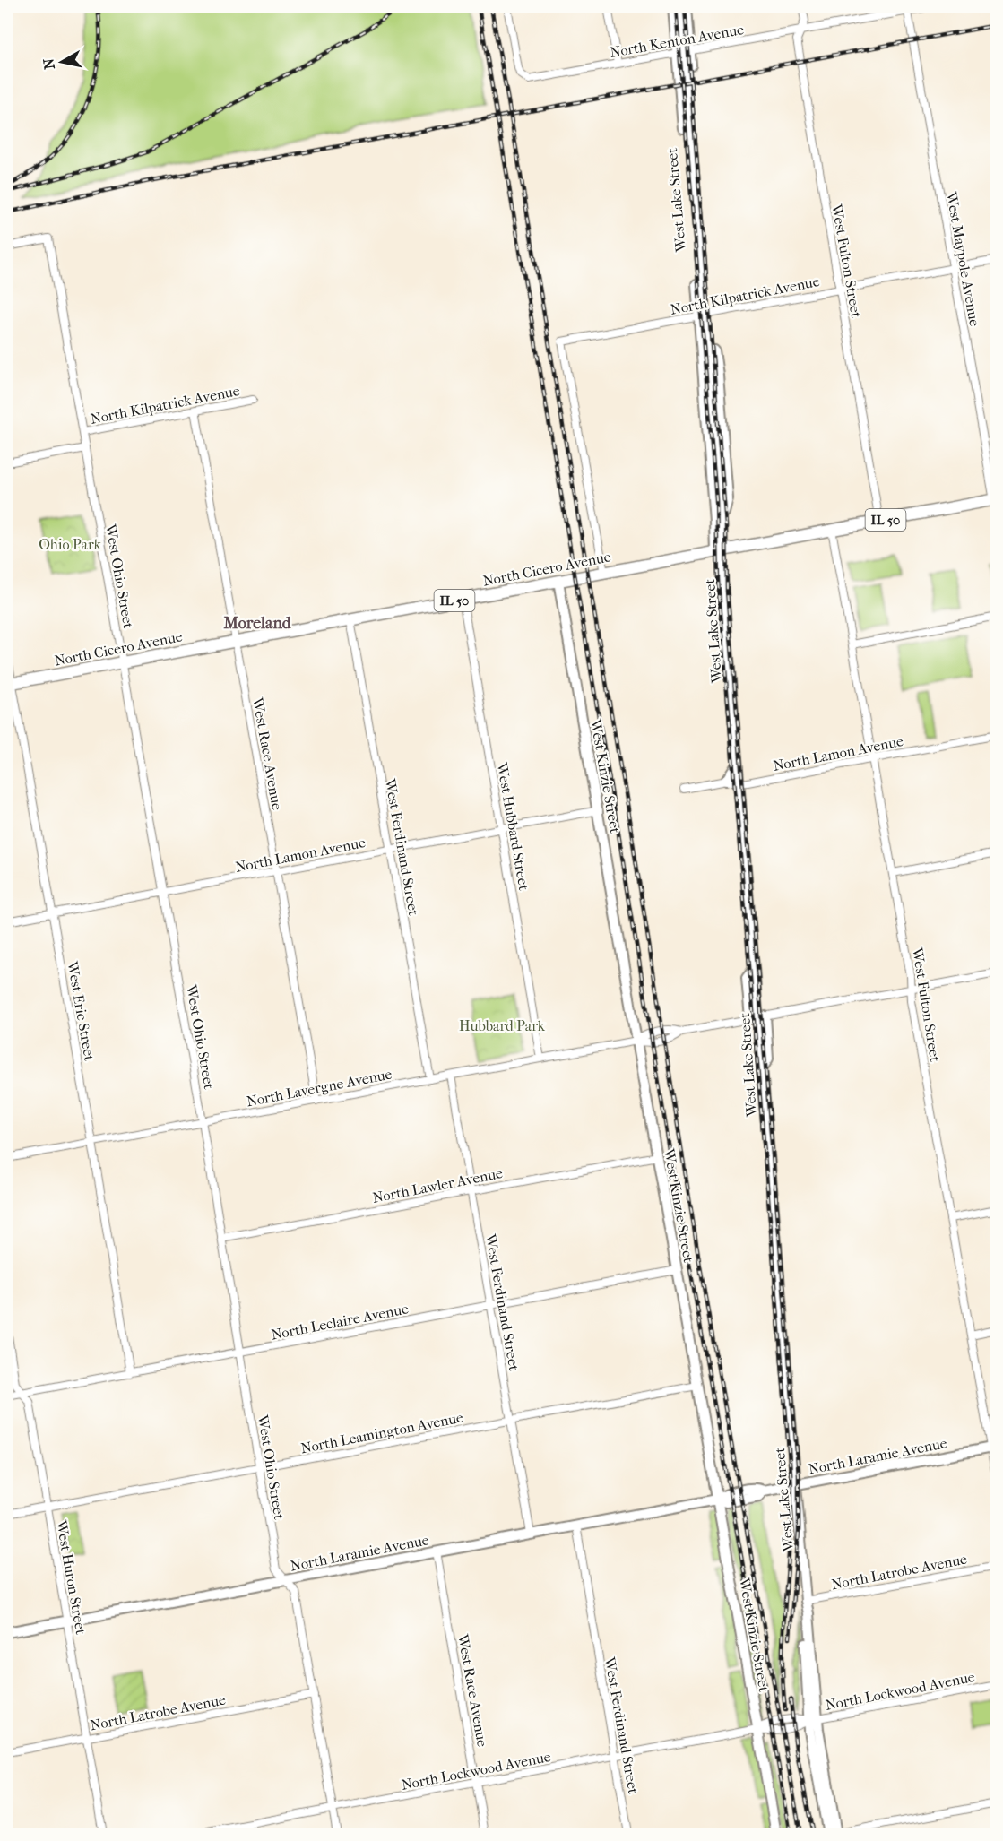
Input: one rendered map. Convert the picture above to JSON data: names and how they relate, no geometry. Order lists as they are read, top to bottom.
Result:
{
  "streets": {
    "main road": [
      "West Lake Street",
      "IL 50",
      "North Cicero Avenue",
      "West Kinzie Street",
      "North Laramie Avenue"
    ],
    "street": [
      "North Kenton Avenue",
      "West Maypole Avenue",
      "West Fulton Street",
      "North Kilpatrick Avenue",
      "West Ohio Street",
      "North Lamon Avenue",
      "West Race Avenue",
      "West Hubbard Street",
      "West Ferdinand Street",
      "West Erie Street",
      "North Lavergne Avenue",
      "North Lawler Avenue",
      "North Leclaire Avenue",
      "North Leamington Avenue",
      "North Latrobe Avenue",
      "West Huron Street",
      "North Lockwood Avenue"
    ]
  },
  "crossings": [
    ["North Kenton Avenue", "West Lake Street"],
    ["North Kenton Avenue", "West Maypole Avenue"],
    ["North Kenton Avenue", "West Fulton Street"],
    ["West Lake Street", "North Kilpatrick Avenue"],
    ["West Lake Street", "North Cicero Avenue"],
    ["West Lake Street", "North Lamon Avenue"],
    ["West Lake Street", "North Lavergne Avenue"],
    ["West Lake Street", "North Laramie Avenue"],
    ["West Lake Street", "North Latrobe Avenue"],
    ["West Lake Street", "North Lockwood Avenue"],
    ["West Maypole Avenue", "North Kilpatrick Avenue"],
    ["West Maypole Avenue", "North Cicero Avenue"],
    ["West Fulton Street", "North Kilpatrick Avenue"],
    ["West Fulton Street", "North Cicero Avenue"],
    ["West Fulton Street", "North Lamon Avenue"],
    ["West Fulton Street", "North Lavergne Avenue"],
    ["West Fulton Street", "North Laramie Avenue"],
    ["North Kilpatrick Avenue", "North Cicero Avenue"],
    ["North Kilpatrick Avenue", "West Ohio Street"],
    ["North Kilpatrick Avenue", "West Race Avenue"],
    ["North Cicero Avenue", "West Ohio Street"],
    ["North Cicero Avenue", "West Race Avenue"],
    ["North Cicero Avenue", "West Kinzie Street"],
    ["North Cicero Avenue", "West Hubbard Street"],
    ["North Cicero Avenue", "West Ferdinand Street"],
    ["North Cicero Avenue", "West Erie Street"],
    ["West Ohio Street", "North Lamon Avenue"],
    ["West Ohio Street", "North Lavergne Avenue"],
    ["West Ohio Street", "North Lawler Avenue"],
    ["West Ohio Street", "North Leclaire Avenue"],
    ["West Ohio Street", "North Leamington Avenue"],
    ["West Ohio Street", "North Laramie Avenue"],
    ["West Ohio Street", "North Latrobe Avenue"],
    ["West Ohio Street", "North Lockwood Avenue"],
    ["North Lamon Avenue", "West Race Avenue"],
    ["North Lamon Avenue", "West Kinzie Street"],
    ["North Lamon Avenue", "West Hubbard Street"],
    ["North Lamon Avenue", "West Ferdinand Street"],
    ["North Lamon Avenue", "West Erie Street"],
    ["West Race Avenue", "North Lavergne Avenue"],
    ["West Race Avenue", "North Laramie Avenue"],
    ["West Race Avenue", "North Lockwood Avenue"],
    ["West Kinzie Street", "North Lavergne Avenue"],
    ["West Kinzie Street", "North Lawler Avenue"],
    ["West Kinzie Street", "North Leclaire Avenue"],
    ["West Kinzie Street", "North Leamington Avenue"],
    ["West Kinzie Street", "North Laramie Avenue"],
    ["West Kinzie Street", "North Lockwood Avenue"],
    ["West Hubbard Street", "North Lavergne Avenue"],
    ["West Ferdinand Street", "North Lavergne Avenue"],
    ["West Ferdinand Street", "North Lawler Avenue"],
    ["West Ferdinand Street", "North Leclaire Avenue"],
    ["West Ferdinand Street", "North Leamington Avenue"],
    ["West Ferdinand Street", "North Laramie Avenue"],
    ["West Ferdinand Street", "North Lockwood Avenue"],
    ["West Erie Street", "North Lavergne Avenue"],
    ["West Erie Street", "North Leclaire Avenue"],
    ["North Leclaire Avenue", "West Huron Street"],
    ["North Leamington Avenue", "West Huron Street"],
    ["North Laramie Avenue", "West Huron Street"],
    ["North Latrobe Avenue", "West Huron Street"]
  ],
  "districts": ["Moreland"],
  "parks": ["Ohio Park", "Hubbard Park"],
  "north": "left"
}
